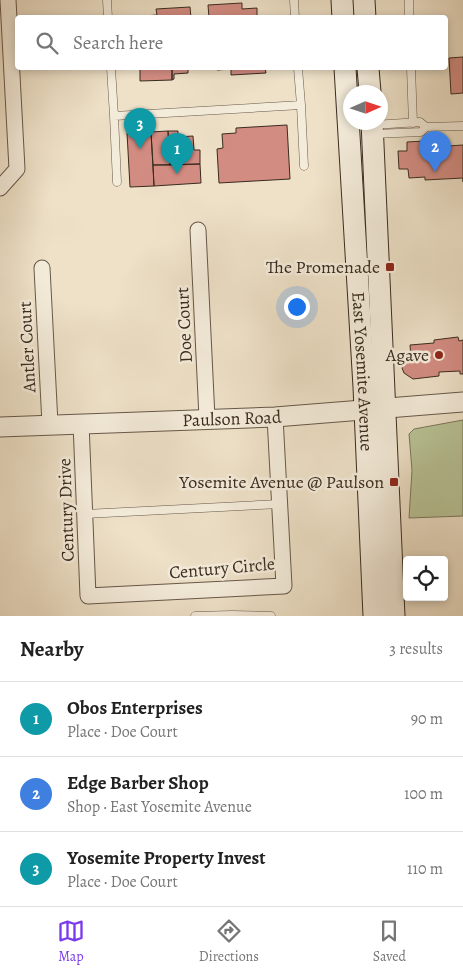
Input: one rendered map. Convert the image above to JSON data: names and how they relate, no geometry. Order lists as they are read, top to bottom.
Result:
{
  "streets": {
    "main road": ["East Yosemite Avenue"],
    "street": [
      "Doe Court",
      "Antler Court",
      "Paulson Road",
      "Century Drive",
      "Century Circle"
    ]
  },
  "crossings": [
    ["Doe Court", "Paulson Road"],
    ["Antler Court", "Paulson Road"],
    ["East Yosemite Avenue", "Paulson Road"],
    ["Paulson Road", "Century Drive"],
    ["Paulson Road", "Century Circle"],
    ["Century Drive", "Century Circle"]
  ],
  "places": {
    "transit": ["The Promenade", "Yosemite Avenue @ Paulson"],
    "other": ["Agave"]
  },
  "north": "right",
  "page": {
    "search": "Search here",
    "pins": ["3", "2", "1"],
    "heading": ["Nearby", "3 results"],
    "list": [
      {
        "mark": "1",
        "name": "Obos Enterprises",
        "note": "Place · Doe Court",
        "value": "90 m"
      },
      {
        "mark": "2",
        "name": "Edge Barber Shop",
        "note": "Shop · East Yosemite Avenue",
        "value": "100 m"
      },
      {
        "mark": "3",
        "name": "Yosemite Property Invest",
        "note": "Place · Doe Court",
        "value": "110 m"
      }
    ],
    "nav": ["Map", "Directions", "Saved"]
  }
}
